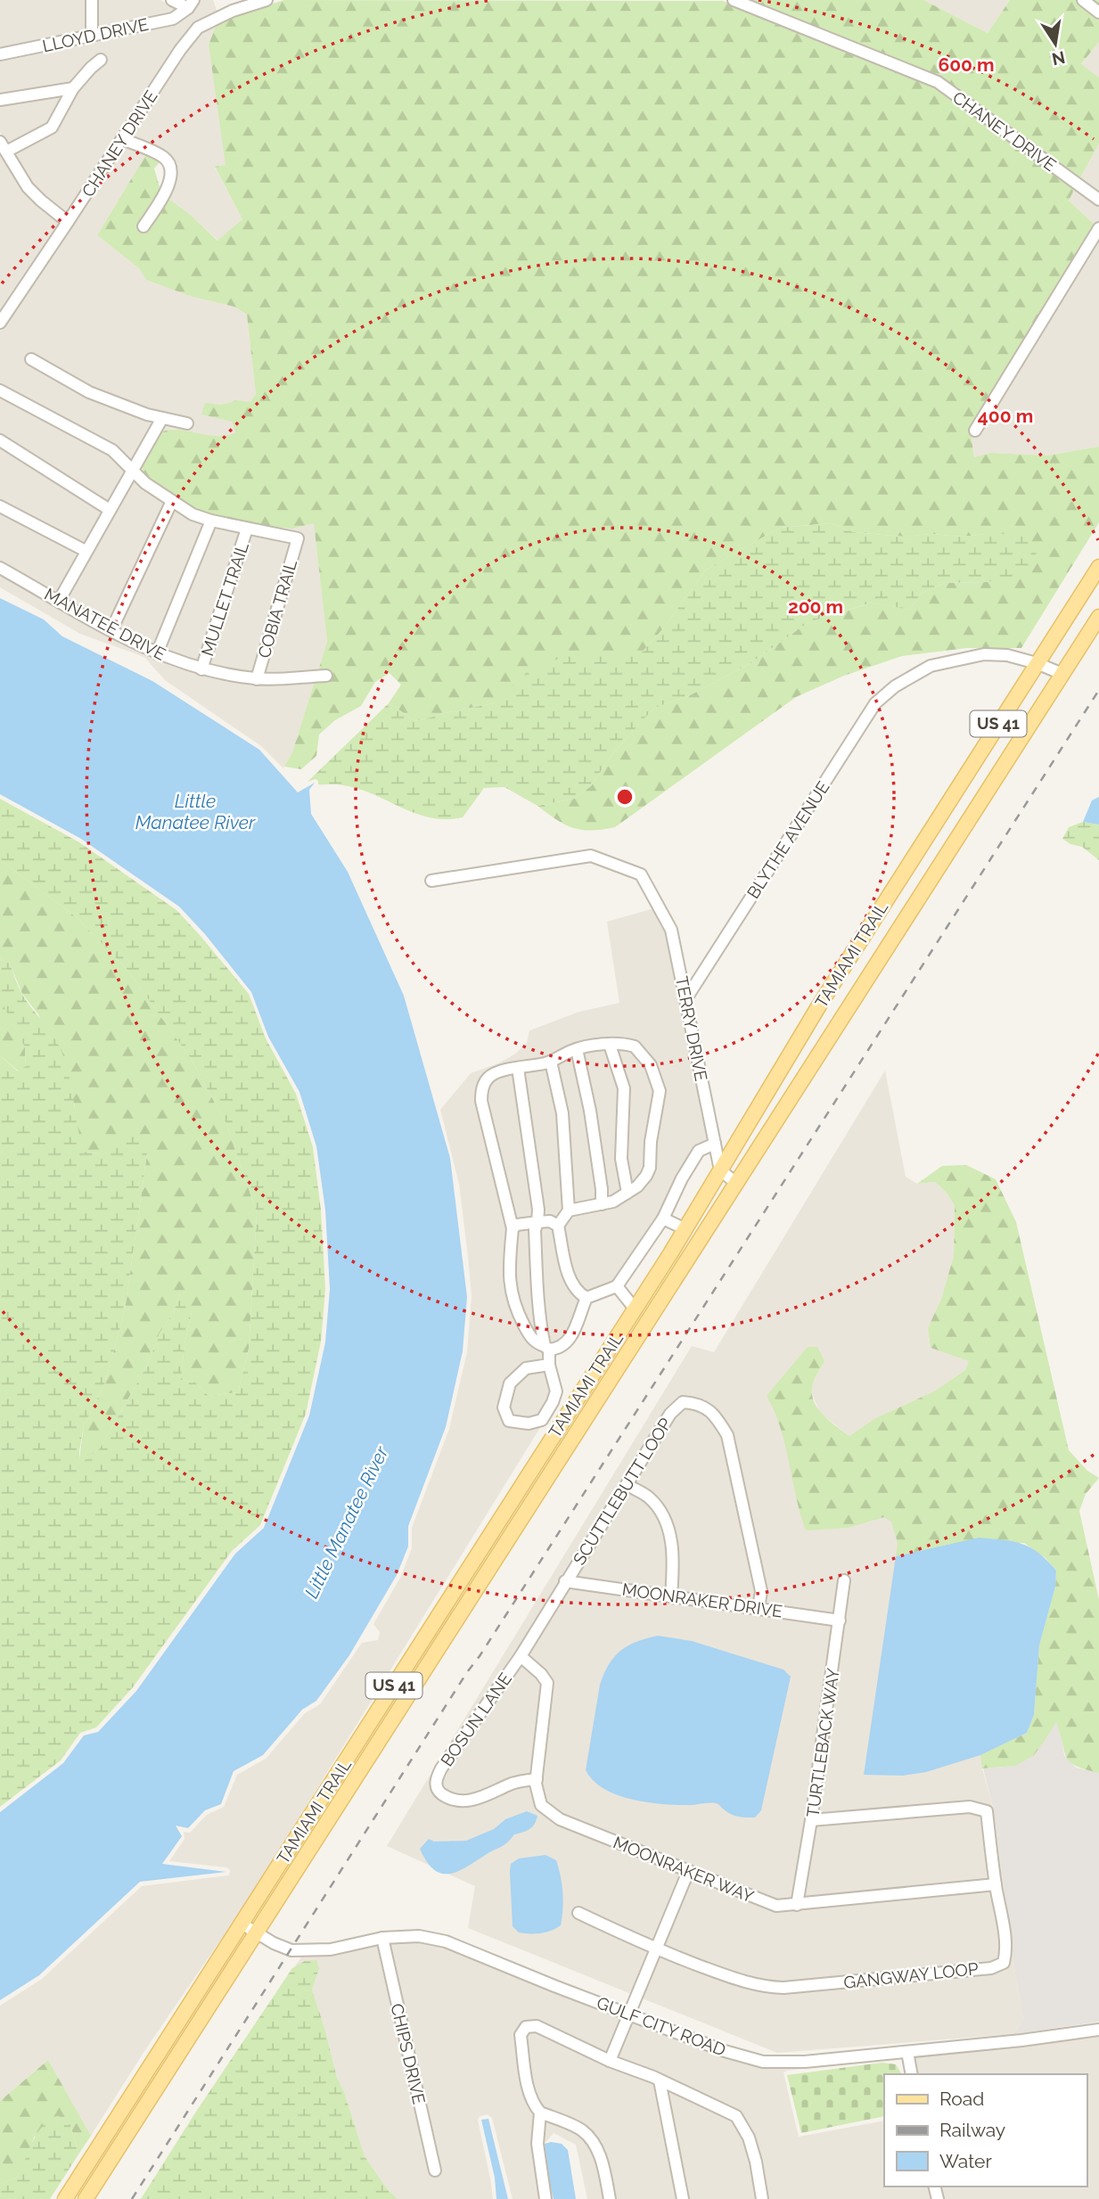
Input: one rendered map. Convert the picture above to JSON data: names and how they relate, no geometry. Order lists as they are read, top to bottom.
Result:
{
  "streets": {
    "main road": ["US 41", "TAMIAMI TRAIL"],
    "street": [
      "LLOYD DRIVE",
      "CHANEY DRIVE",
      "MULLET TRAIL",
      "COBIA TRAIL",
      "MANATEE DRIVE",
      "BLYTHE AVENUE",
      "TERRY DRIVE",
      "SCUTTLEBUTT LOOP",
      "MOONRAKER DRIVE",
      "BOSUN LANE",
      "TURTLEBACK WAY",
      "MOONRAKER WAY",
      "GANGWAY LOOP",
      "GULF CITY ROAD",
      "CHIPS DRIVE"
    ]
  },
  "crossings": [
    ["MULLET TRAIL", "COBIA TRAIL"],
    ["MULLET TRAIL", "MANATEE DRIVE"],
    ["COBIA TRAIL", "MANATEE DRIVE"],
    ["BLYTHE AVENUE", "TAMIAMI TRAIL"],
    ["BLYTHE AVENUE", "TERRY DRIVE"],
    ["TAMIAMI TRAIL", "TERRY DRIVE"],
    ["TAMIAMI TRAIL", "GULF CITY ROAD"],
    ["SCUTTLEBUTT LOOP", "MOONRAKER DRIVE"],
    ["SCUTTLEBUTT LOOP", "BOSUN LANE"],
    ["SCUTTLEBUTT LOOP", "MOONRAKER WAY"],
    ["MOONRAKER DRIVE", "TURTLEBACK WAY"],
    ["BOSUN LANE", "MOONRAKER WAY"],
    ["TURTLEBACK WAY", "MOONRAKER WAY"],
    ["TURTLEBACK WAY", "GANGWAY LOOP"],
    ["MOONRAKER WAY", "GANGWAY LOOP"],
    ["GULF CITY ROAD", "CHIPS DRIVE"]
  ],
  "water": ["Little Manatee River"],
  "legend": ["Road", "Railway", "Water"],
  "north": "bottom",
  "rings": ["600 m", "400 m", "200 m"]
}
